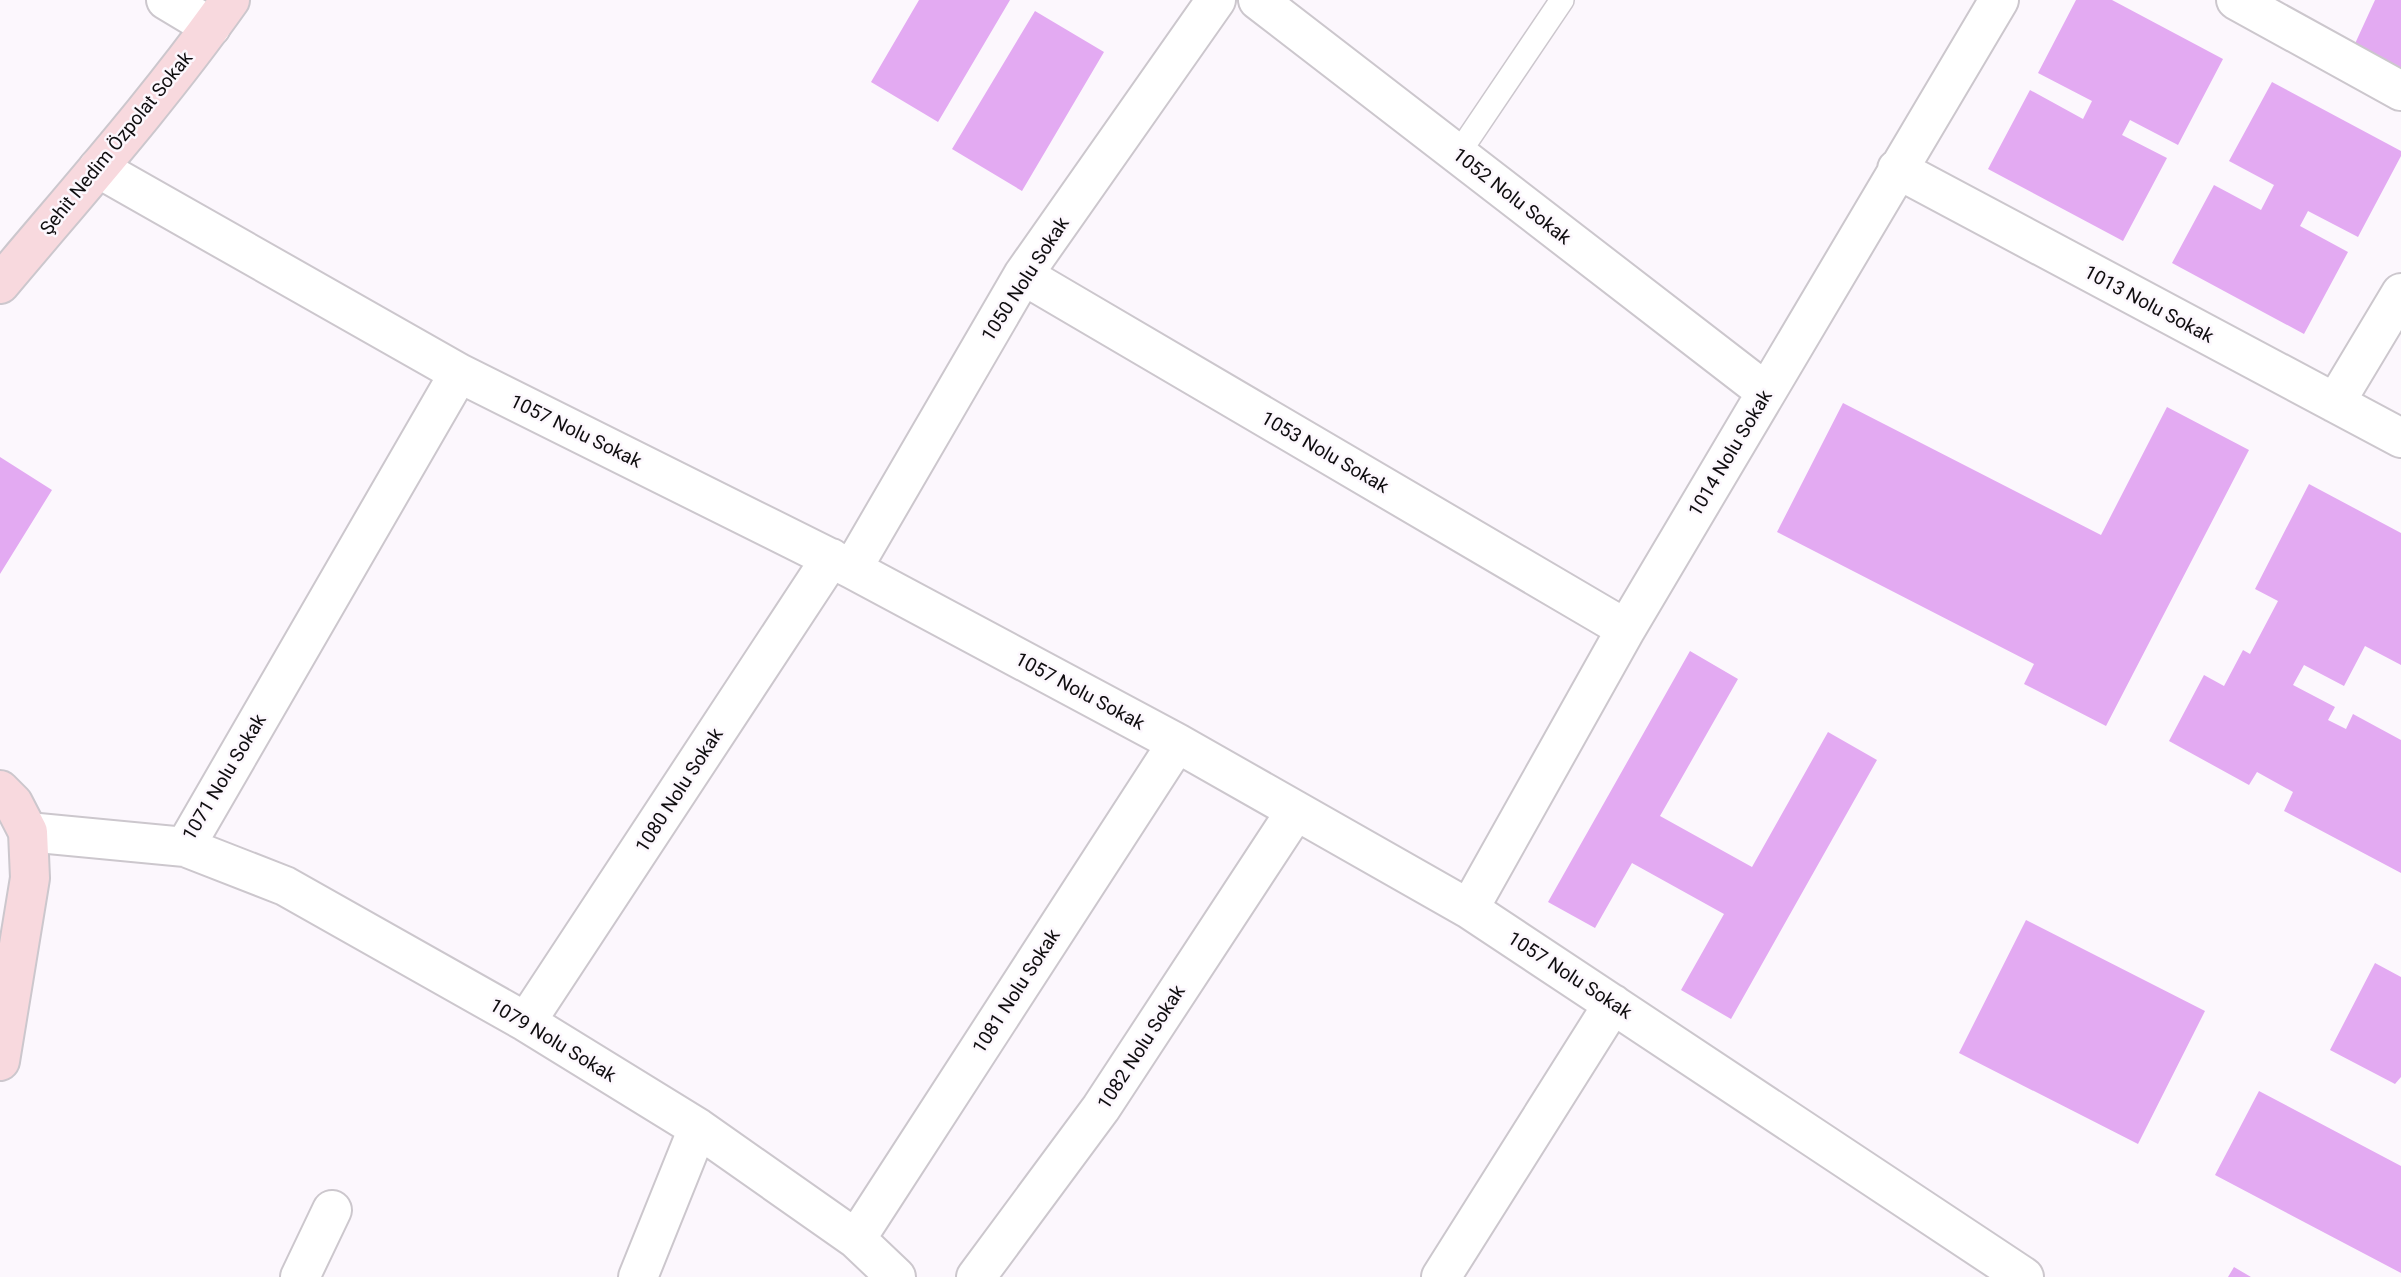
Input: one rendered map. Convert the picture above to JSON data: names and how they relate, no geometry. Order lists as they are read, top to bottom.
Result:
{
  "streets": {
    "street": [
      "Şehit Nedim Özpolat Sokak",
      "1052 Nolu Sokak",
      "1050 Nolu Sokak",
      "1013 Nolu Sokak",
      "1057 Nolu Sokak",
      "1053 Nolu Sokak",
      "1014 Nolu Sokak",
      "1071 Nolu Sokak",
      "1080 Nolu Sokak",
      "1081 Nolu Sokak",
      "1079 Nolu Sokak",
      "1082 Nolu Sokak"
    ]
  },
  "crossings": [
    ["Şehit Nedim Özpolat Sokak", "1057 Nolu Sokak"],
    ["1052 Nolu Sokak", "1014 Nolu Sokak"],
    ["1050 Nolu Sokak", "1057 Nolu Sokak"],
    ["1050 Nolu Sokak", "1053 Nolu Sokak"],
    ["1050 Nolu Sokak", "1080 Nolu Sokak"],
    ["1013 Nolu Sokak", "1014 Nolu Sokak"],
    ["1057 Nolu Sokak", "1014 Nolu Sokak"],
    ["1057 Nolu Sokak", "1071 Nolu Sokak"],
    ["1057 Nolu Sokak", "1080 Nolu Sokak"],
    ["1057 Nolu Sokak", "1081 Nolu Sokak"],
    ["1057 Nolu Sokak", "1082 Nolu Sokak"],
    ["1053 Nolu Sokak", "1014 Nolu Sokak"],
    ["1071 Nolu Sokak", "1079 Nolu Sokak"],
    ["1080 Nolu Sokak", "1079 Nolu Sokak"],
    ["1081 Nolu Sokak", "1079 Nolu Sokak"]
  ]
}
